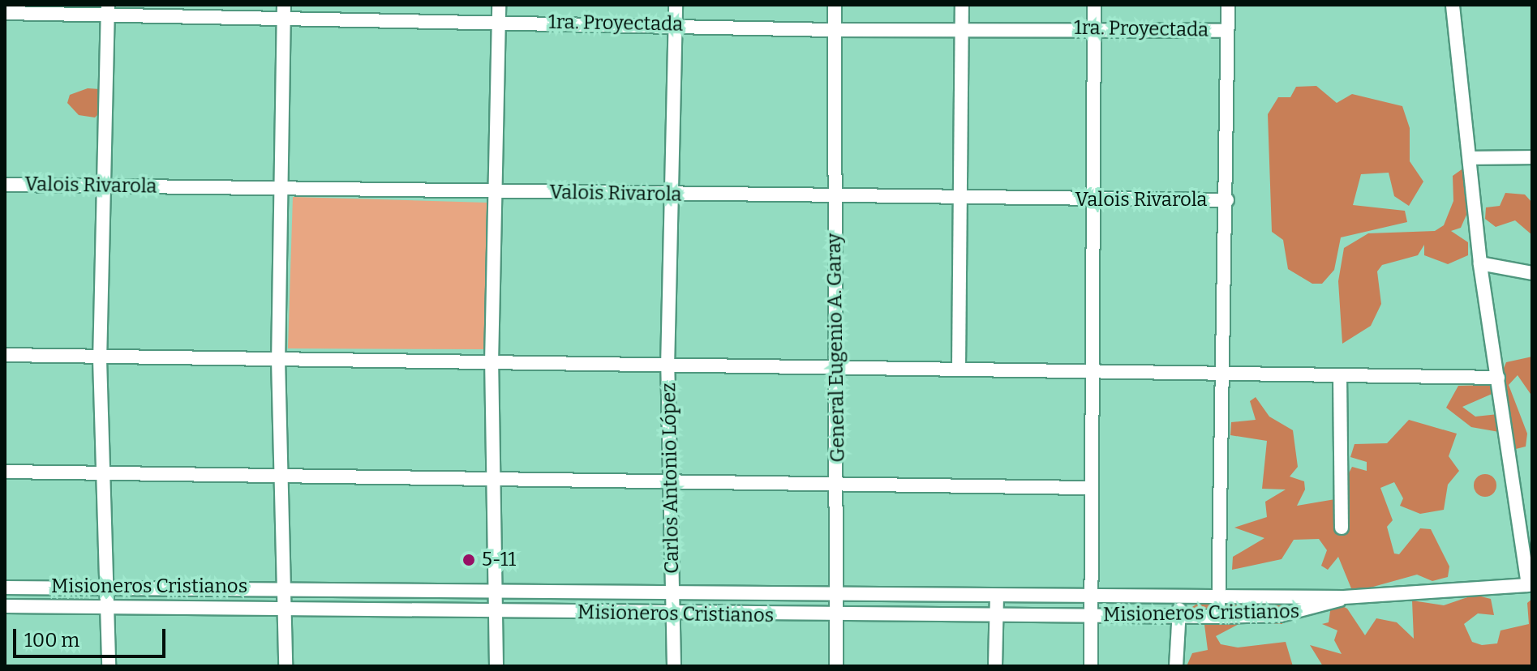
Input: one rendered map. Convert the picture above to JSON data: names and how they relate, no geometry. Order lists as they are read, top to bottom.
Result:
{
  "streets": {
    "street": [
      "1ra. Proyectada",
      "Valois Rivarola",
      "General Eugenio A. Garay",
      "Carlos Antonio López",
      "Misioneros Cristianos"
    ]
  },
  "crossings": [
    ["1ra. Proyectada", "General Eugenio A. Garay"],
    ["1ra. Proyectada", "Carlos Antonio López"],
    ["Valois Rivarola", "General Eugenio A. Garay"],
    ["Valois Rivarola", "Carlos Antonio López"],
    ["General Eugenio A. Garay", "Misioneros Cristianos"],
    ["Carlos Antonio López", "Misioneros Cristianos"]
  ],
  "places": ["5-11"],
  "scale_bar": "100 m"
}
